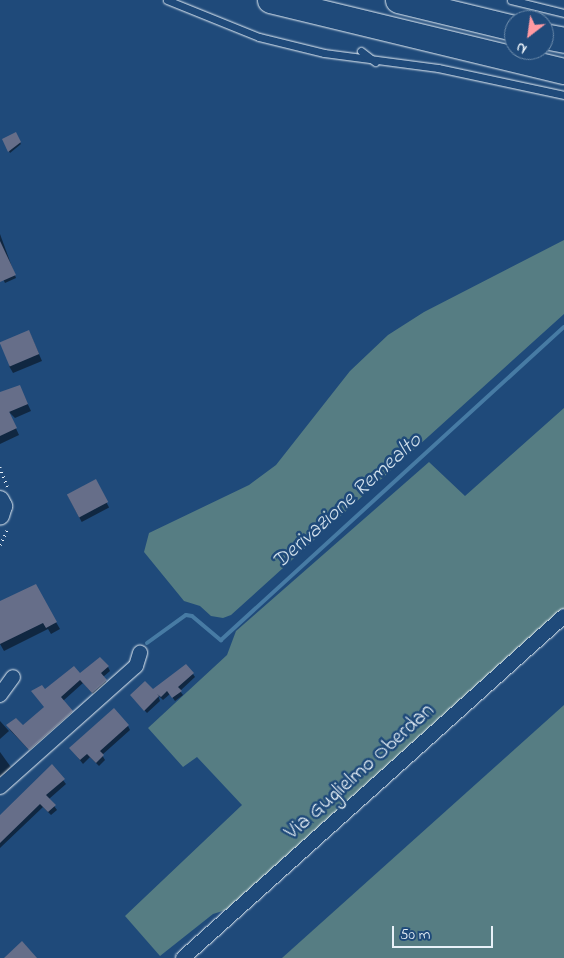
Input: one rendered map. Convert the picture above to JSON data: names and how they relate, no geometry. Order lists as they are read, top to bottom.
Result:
{
  "streets": {
    "street": ["Via Guglielmo Oberdan"]
  },
  "water": ["Derivazione Remealto"],
  "scale_bar": "50 m",
  "north": "bottom left"
}
